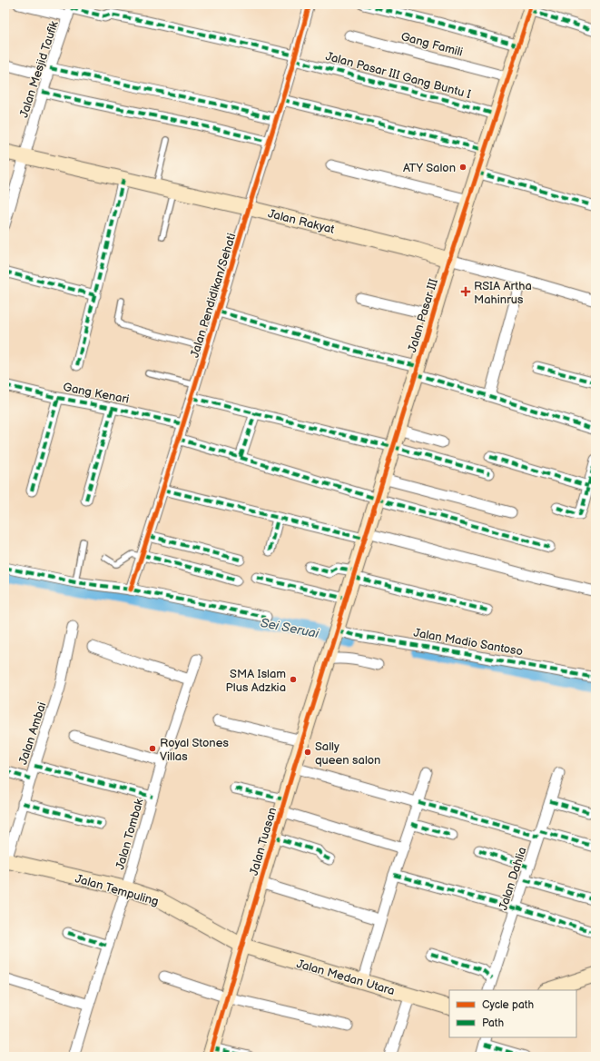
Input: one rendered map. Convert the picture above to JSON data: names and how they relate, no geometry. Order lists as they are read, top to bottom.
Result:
{
  "streets": {
    "street": [
      "Gang Famili",
      "Jalan Mesjid Taufik",
      "Jalan Pasar III Gang Buntu I",
      "Jalan Rakyat",
      "Jalan Pendidikan/Sehati",
      "Jalan Pasar III",
      "Gang Kenari",
      "Jalan Madio Santoso",
      "Jalan Ambai",
      "Jalan Tombak",
      "Jalan Tuasan",
      "Jalan Dahlia",
      "Jalan Tempuling",
      "Jalan Medan Utara"
    ]
  },
  "crossings": [
    ["Gang Famili", "Jalan Pasar III"],
    ["Jalan Mesjid Taufik", "Jalan Pasar III Gang Buntu I"],
    ["Jalan Mesjid Taufik", "Jalan Rakyat"],
    ["Jalan Pasar III Gang Buntu I", "Jalan Pendidikan/Sehati"],
    ["Jalan Pasar III Gang Buntu I", "Jalan Pasar III"],
    ["Jalan Rakyat", "Jalan Pendidikan/Sehati"],
    ["Jalan Rakyat", "Jalan Pasar III"],
    ["Jalan Pendidikan/Sehati", "Gang Kenari"],
    ["Jalan Pasar III", "Jalan Madio Santoso"],
    ["Jalan Pasar III", "Jalan Tuasan"],
    ["Jalan Madio Santoso", "Jalan Tuasan"],
    ["Jalan Ambai", "Jalan Tempuling"],
    ["Jalan Tombak", "Jalan Tempuling"],
    ["Jalan Tuasan", "Jalan Tempuling"],
    ["Jalan Tuasan", "Jalan Medan Utara"],
    ["Jalan Tempuling", "Jalan Medan Utara"]
  ],
  "water": ["Sei Seruai"],
  "places": {
    "other": [
      "ATY Salon",
      "SMA Islam Plus Adzkia",
      "Royal Stones Villas",
      "Sally queen salon"
    ],
    "health": ["RSIA Artha Mahinrus"]
  },
  "legend": ["Cycle path", "Path"]
}
